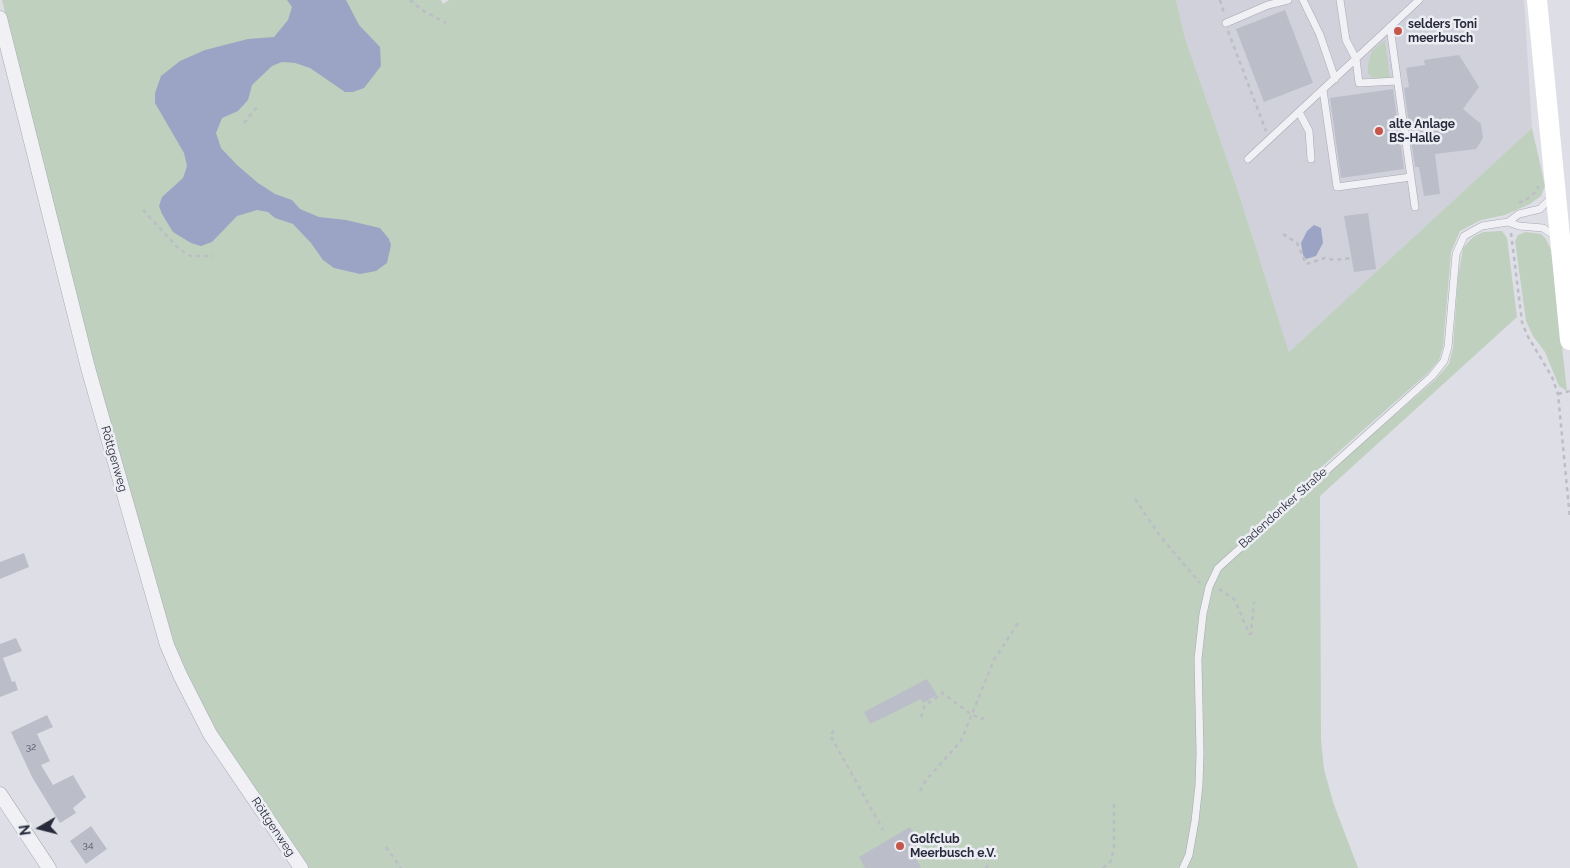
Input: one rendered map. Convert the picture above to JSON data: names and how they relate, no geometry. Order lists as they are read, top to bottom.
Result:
{
  "streets": {
    "street": ["Röttgenweg"],
    "lane": ["Badendonker Straße"]
  },
  "places": ["selders Toni meerbusch", "alte Anlage BS-Halle", "Golfclub Meerbusch e.V."],
  "house_numbers": ["32", "34"],
  "north": "left"
}
